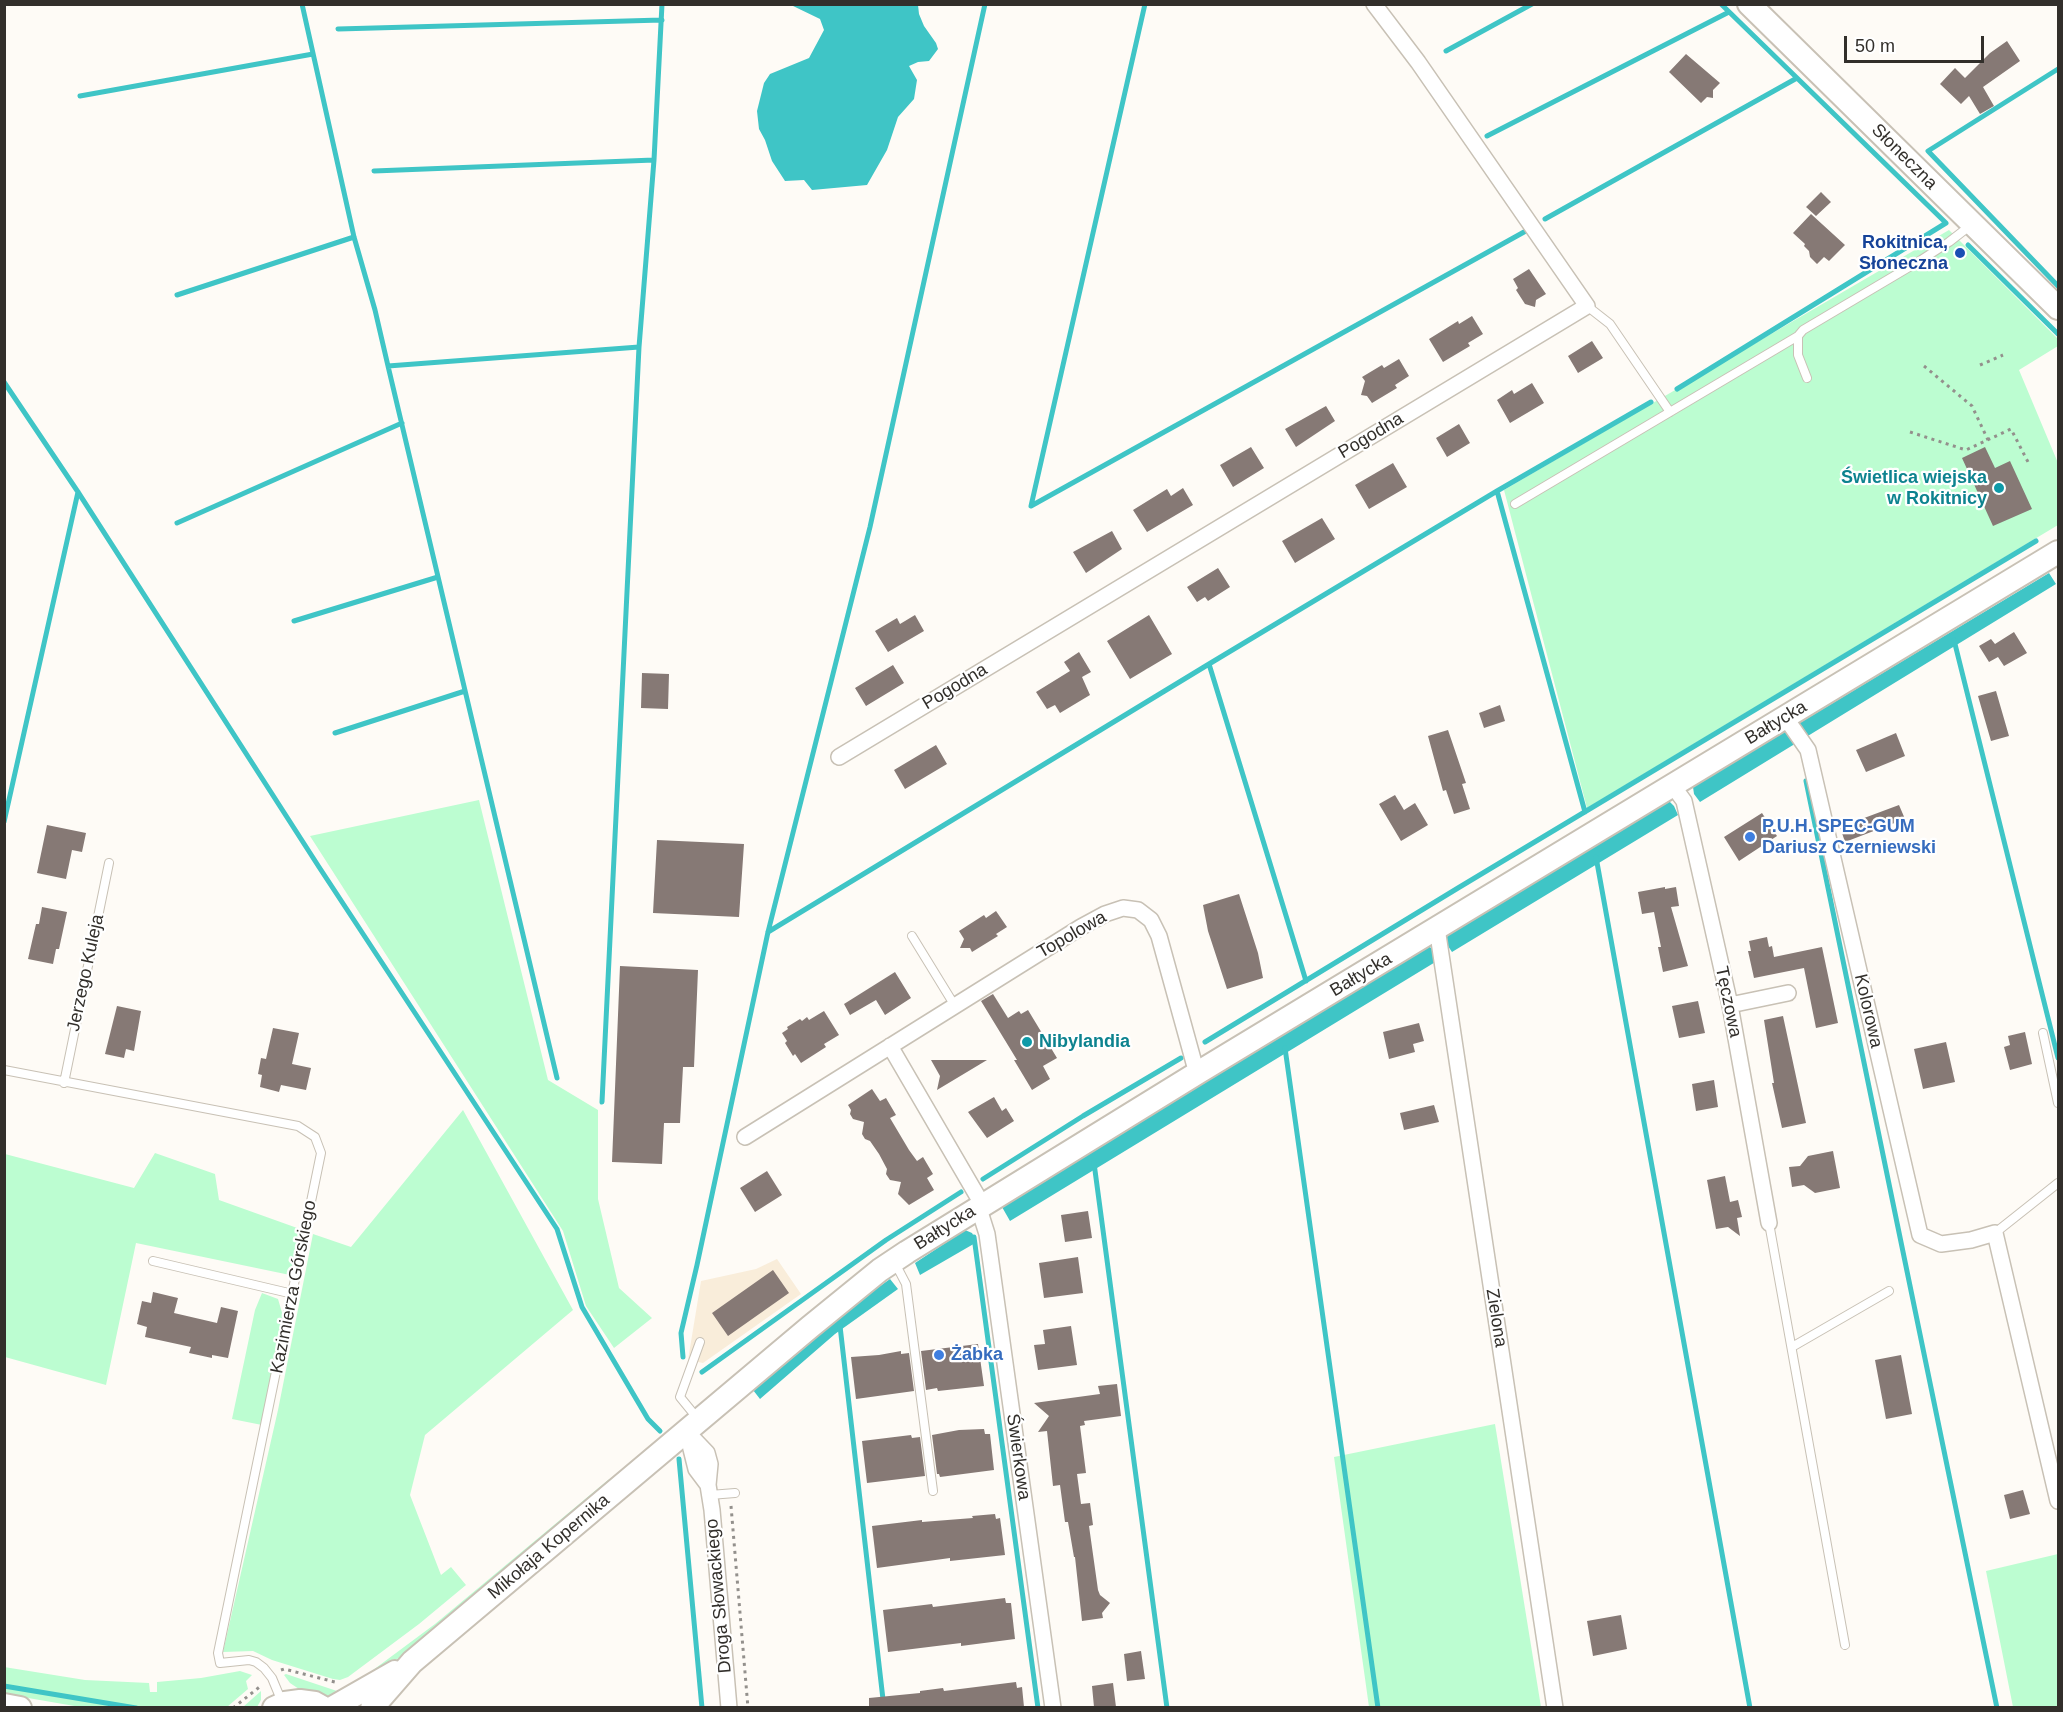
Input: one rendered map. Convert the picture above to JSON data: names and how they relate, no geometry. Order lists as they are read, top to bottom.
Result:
{
  "streets": {
    "main road": ["Słoneczna", "Bałtycka", "Mikołaja Kopernika"],
    "street": [
      "Pogodna",
      "Topolowa",
      "Tęczowa",
      "Kolorowa",
      "Zielona",
      "Świerkowa",
      "Droga Słowackiego"
    ],
    "lane": ["Jerzego Kuleja", "Kazimierza Górskiego"]
  },
  "crossings": [
    ["Bałtycka", "Topolowa"],
    ["Bałtycka", "Tęczowa"],
    ["Bałtycka", "Kolorowa"],
    ["Bałtycka", "Zielona"],
    ["Bałtycka", "Świerkowa"],
    ["Bałtycka", "Mikołaja Kopernika"],
    ["Bałtycka", "Droga Słowackiego"],
    ["Jerzego Kuleja", "Kazimierza Górskiego"],
    ["Mikołaja Kopernika", "Droga Słowackiego"]
  ],
  "places": [
    "Rokitnica, Słoneczna",
    "Świetlica wiejska w Rokitnicy",
    "P.U.H. SPEC-GUM Dariusz Czerniewski",
    "Nibylandia",
    "Żabka"
  ],
  "scale_bar": "50 m"
}
